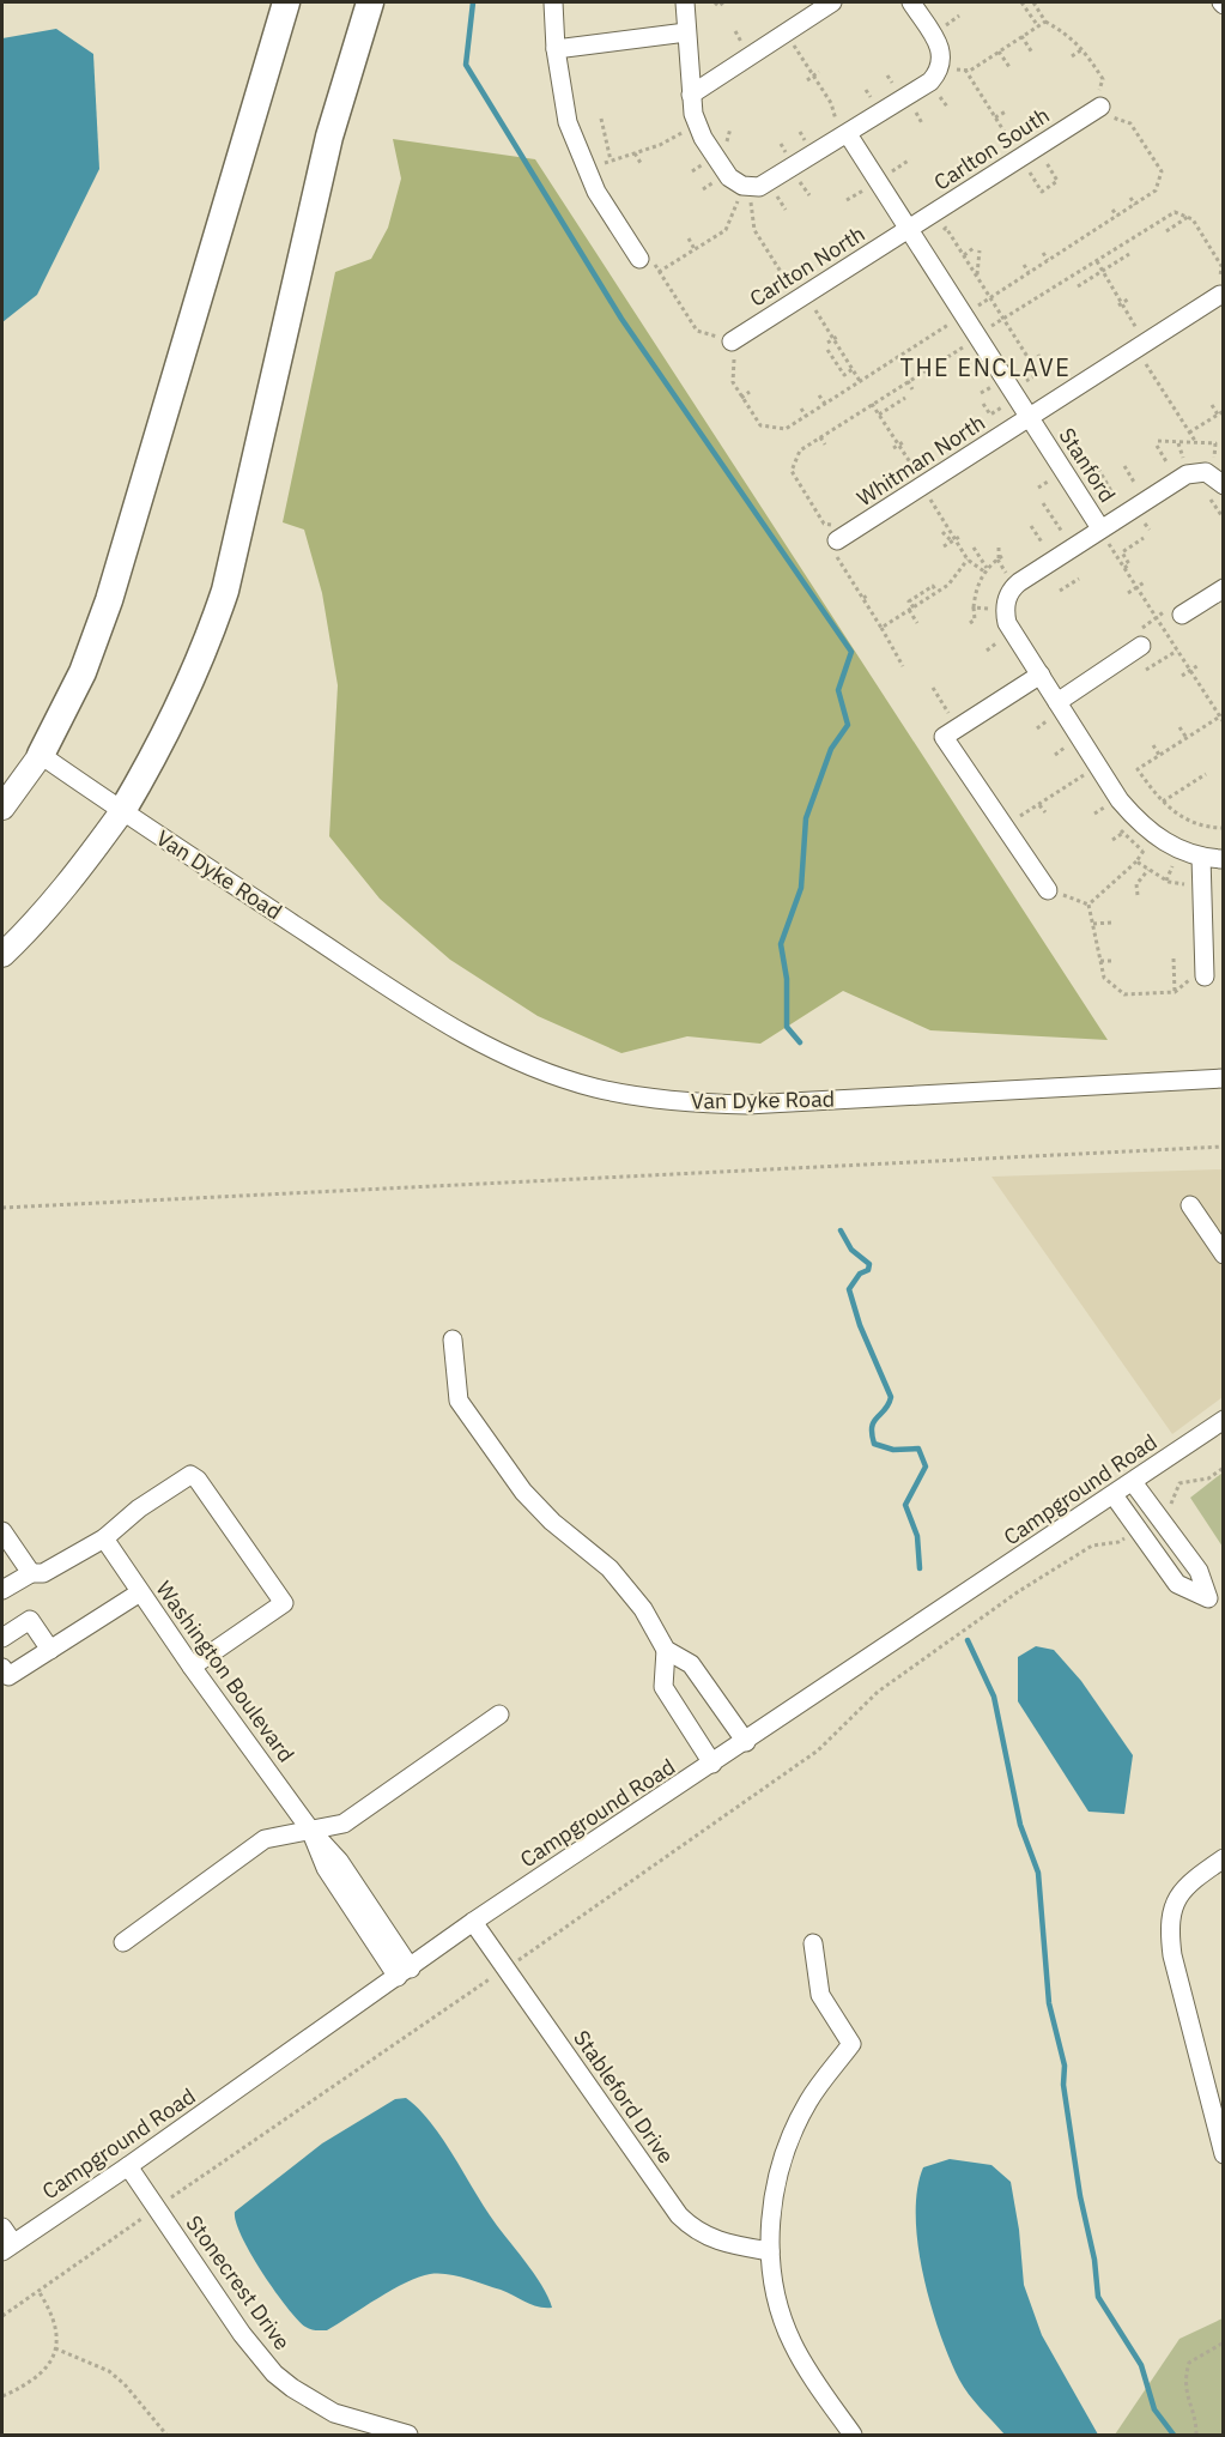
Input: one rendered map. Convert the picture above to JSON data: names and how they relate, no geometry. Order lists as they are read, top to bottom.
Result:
{
  "streets": {
    "street": [
      "Carlton South",
      "Carlton North",
      "Whitman North",
      "Stanford",
      "Van Dyke Road",
      "Campground Road",
      "Washington Boulevard",
      "Stableford Drive",
      "Stonecrest Drive"
    ]
  },
  "crossings": [
    ["Carlton South", "Carlton North"],
    ["Carlton South", "Stanford"],
    ["Carlton North", "Stanford"],
    ["Whitman North", "Stanford"],
    ["Campground Road", "Washington Boulevard"],
    ["Campground Road", "Stableford Drive"],
    ["Campground Road", "Stonecrest Drive"]
  ],
  "districts": ["THE ENCLAVE"]
}
